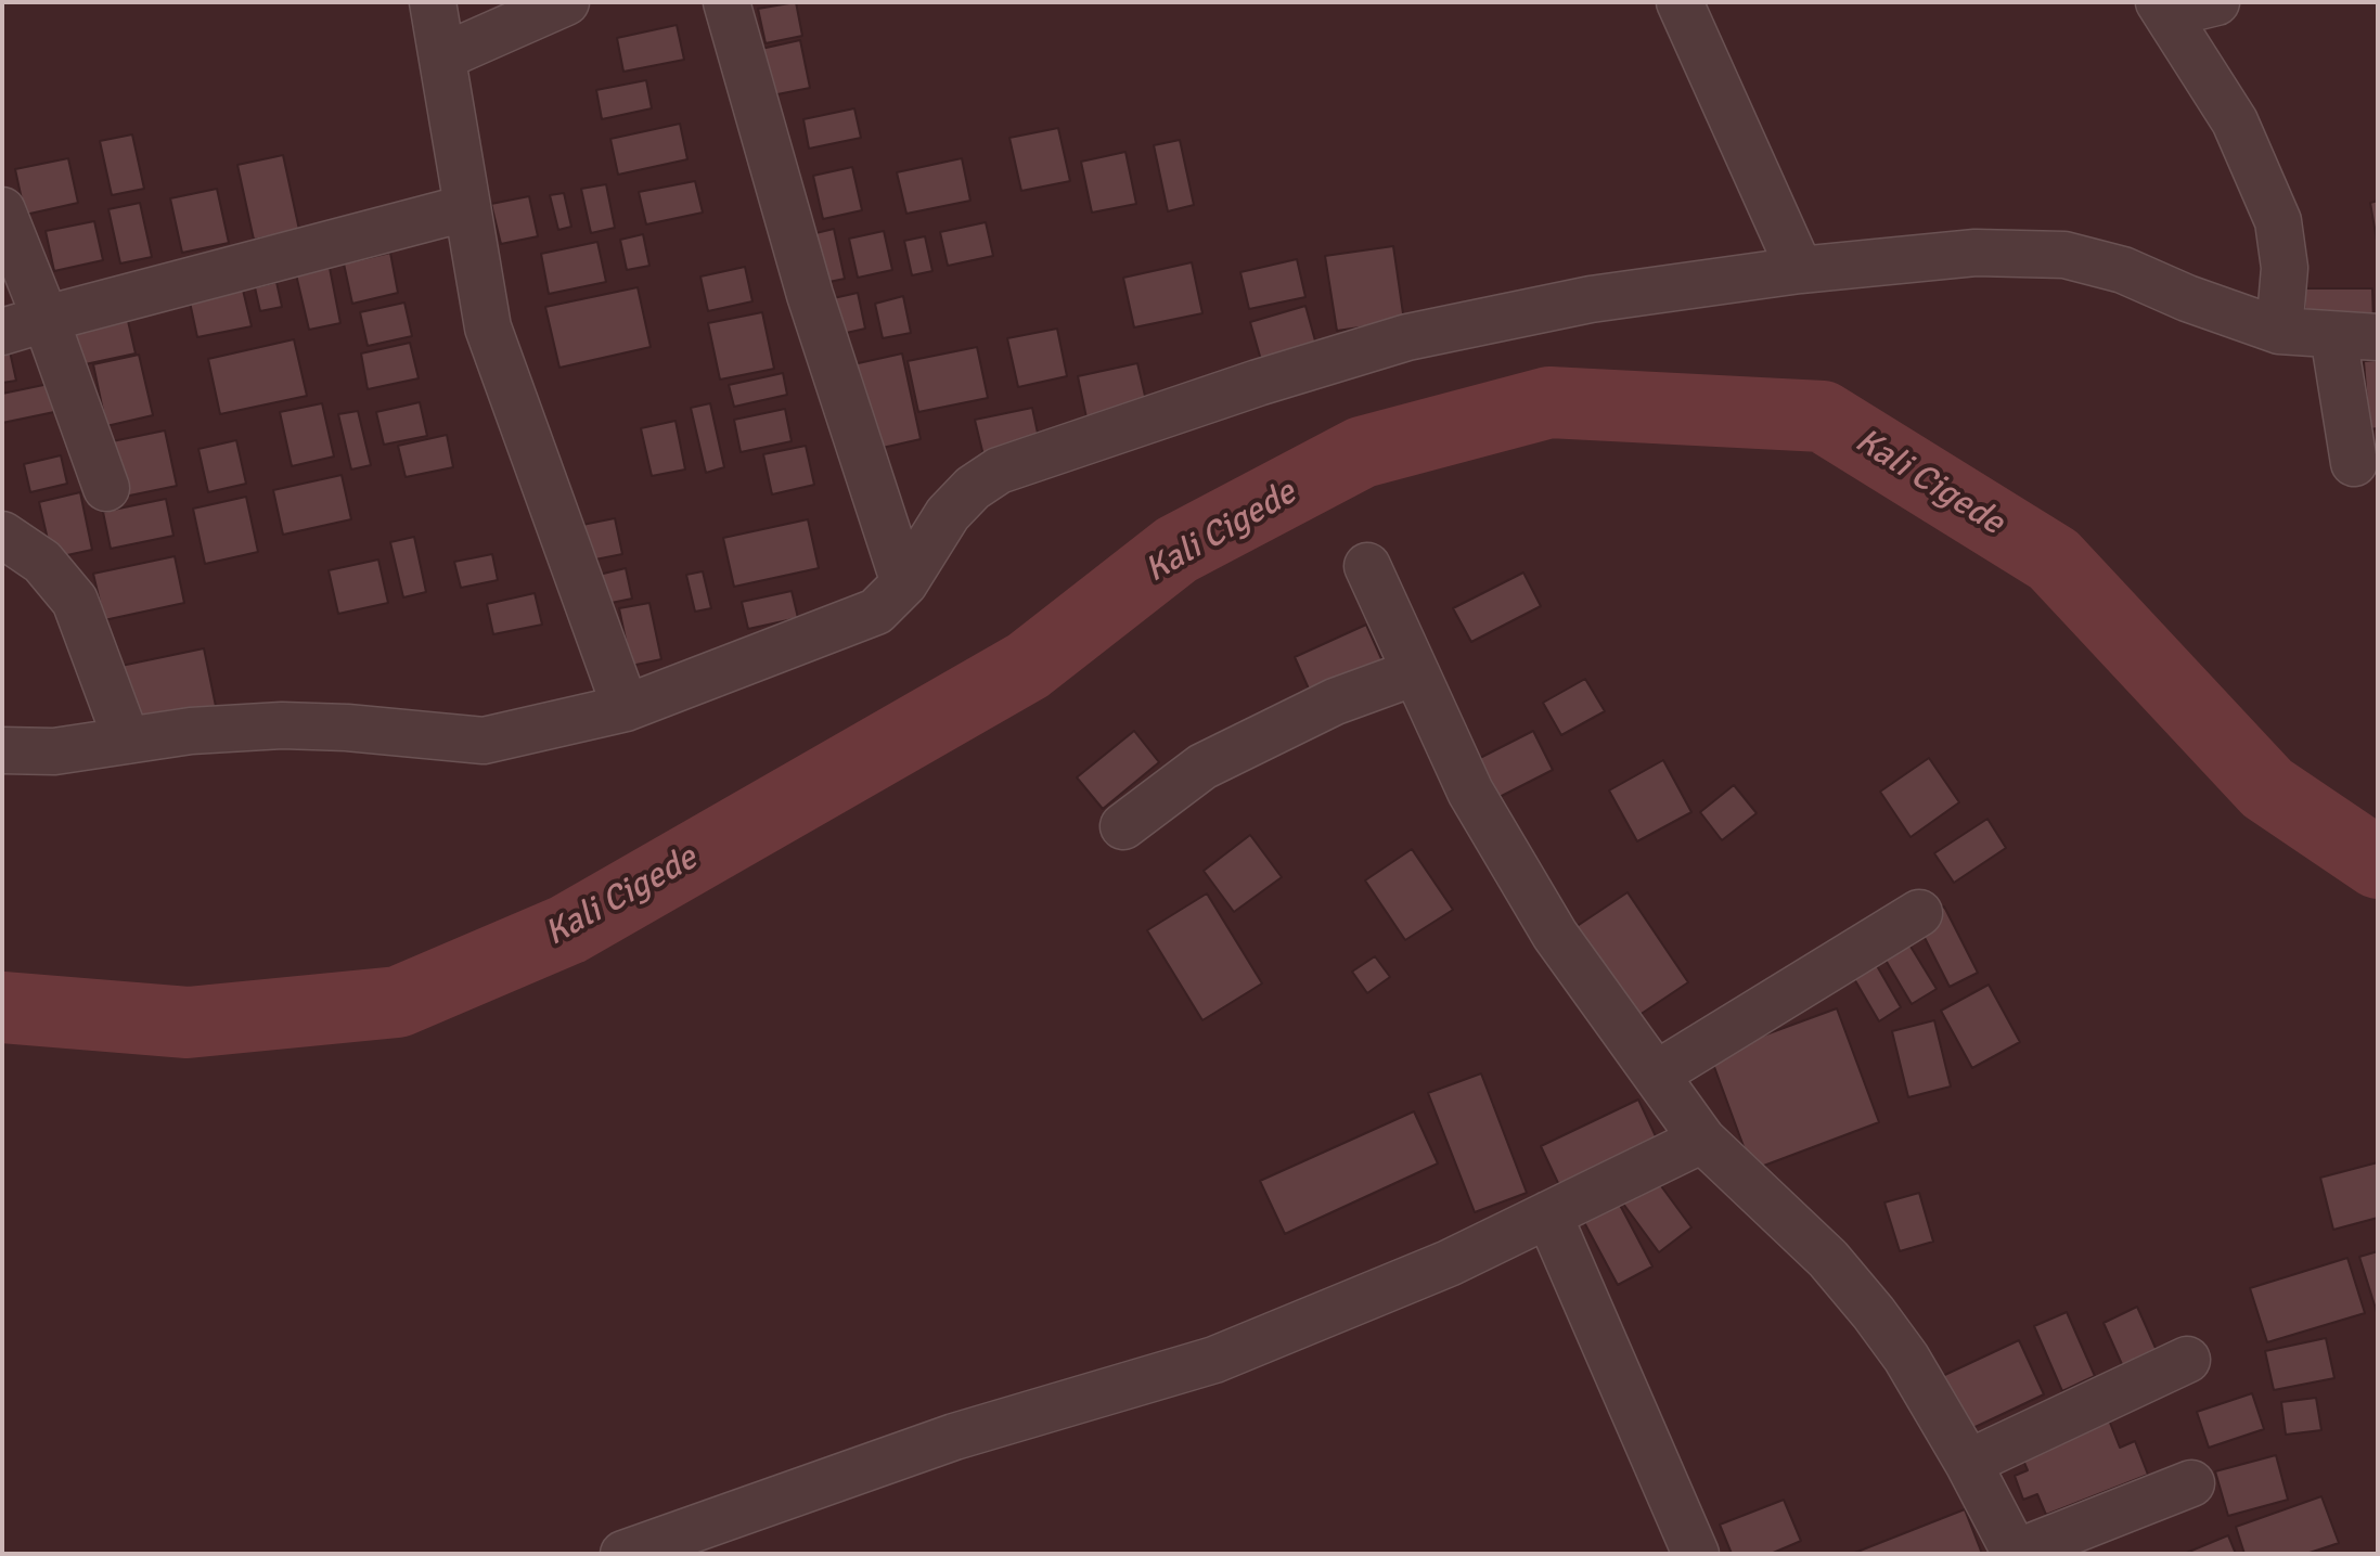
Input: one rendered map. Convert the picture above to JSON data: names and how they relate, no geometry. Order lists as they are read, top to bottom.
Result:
{
  "water": ["Kali Cigede"]
}
